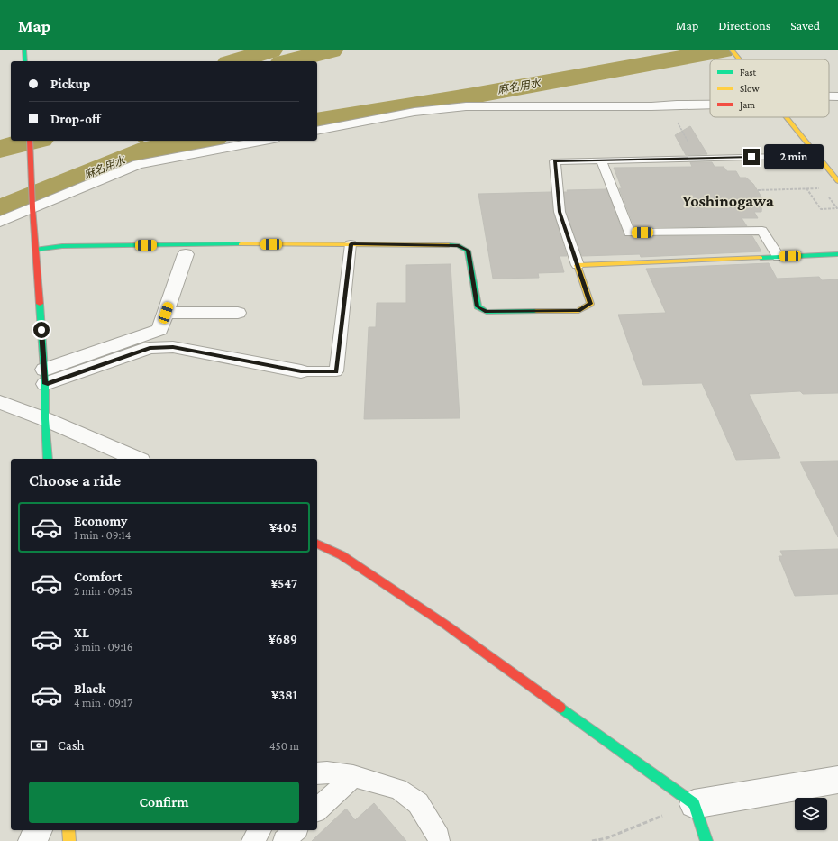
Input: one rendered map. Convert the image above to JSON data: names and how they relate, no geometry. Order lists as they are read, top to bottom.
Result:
{
  "districts": ["Yoshinogawa"],
  "water": ["麻名用水"],
  "legend": ["Fast", "Slow", "Jam"],
  "page": {
    "header": "Map",
    "nav": ["Map", "Directions", "Saved"],
    "banner": ["Pickup", "Drop-off"],
    "bubble": "2 min",
    "heading": "Choose a ride",
    "list": [
      {
        "name": "Economy",
        "note": "1 min · 09:14",
        "value": "¥405"
      },
      {
        "name": "Comfort",
        "note": "2 min · 09:15",
        "value": "¥547"
      },
      {
        "name": "XL",
        "note": "3 min · 09:16",
        "value": "¥689"
      },
      {
        "name": "Black",
        "note": "4 min · 09:17",
        "value": "¥381"
      }
    ],
    "pay": ["Cash", "450 m"],
    "buttons": "Confirm"
  }
}
